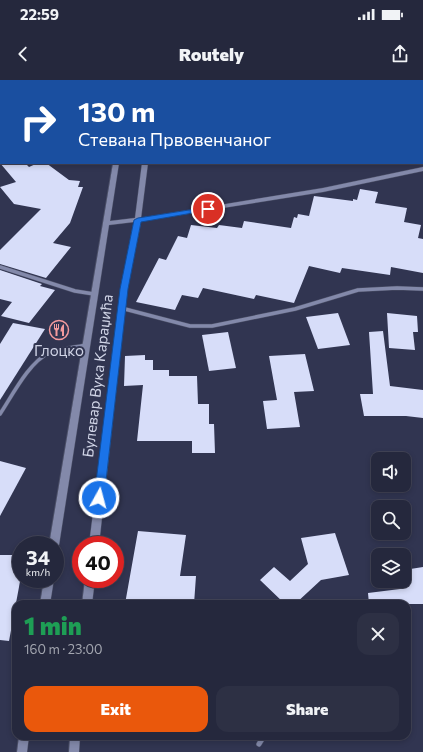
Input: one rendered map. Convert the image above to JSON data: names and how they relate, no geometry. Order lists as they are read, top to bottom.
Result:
{
  "streets": {
    "street": ["Булевар Вука Караџића"]
  },
  "places": {
    "restaurant": ["Глоцко"]
  },
  "page": {
    "status": "22:59",
    "header": "Routely",
    "turn": ["130 m", "Стевана Првовенчаног"],
    "speed": "34 km/h",
    "limit": "40",
    "heading": ["1 min", "160 m · 23:00"],
    "buttons": ["Exit", "Share"]
  }
}
